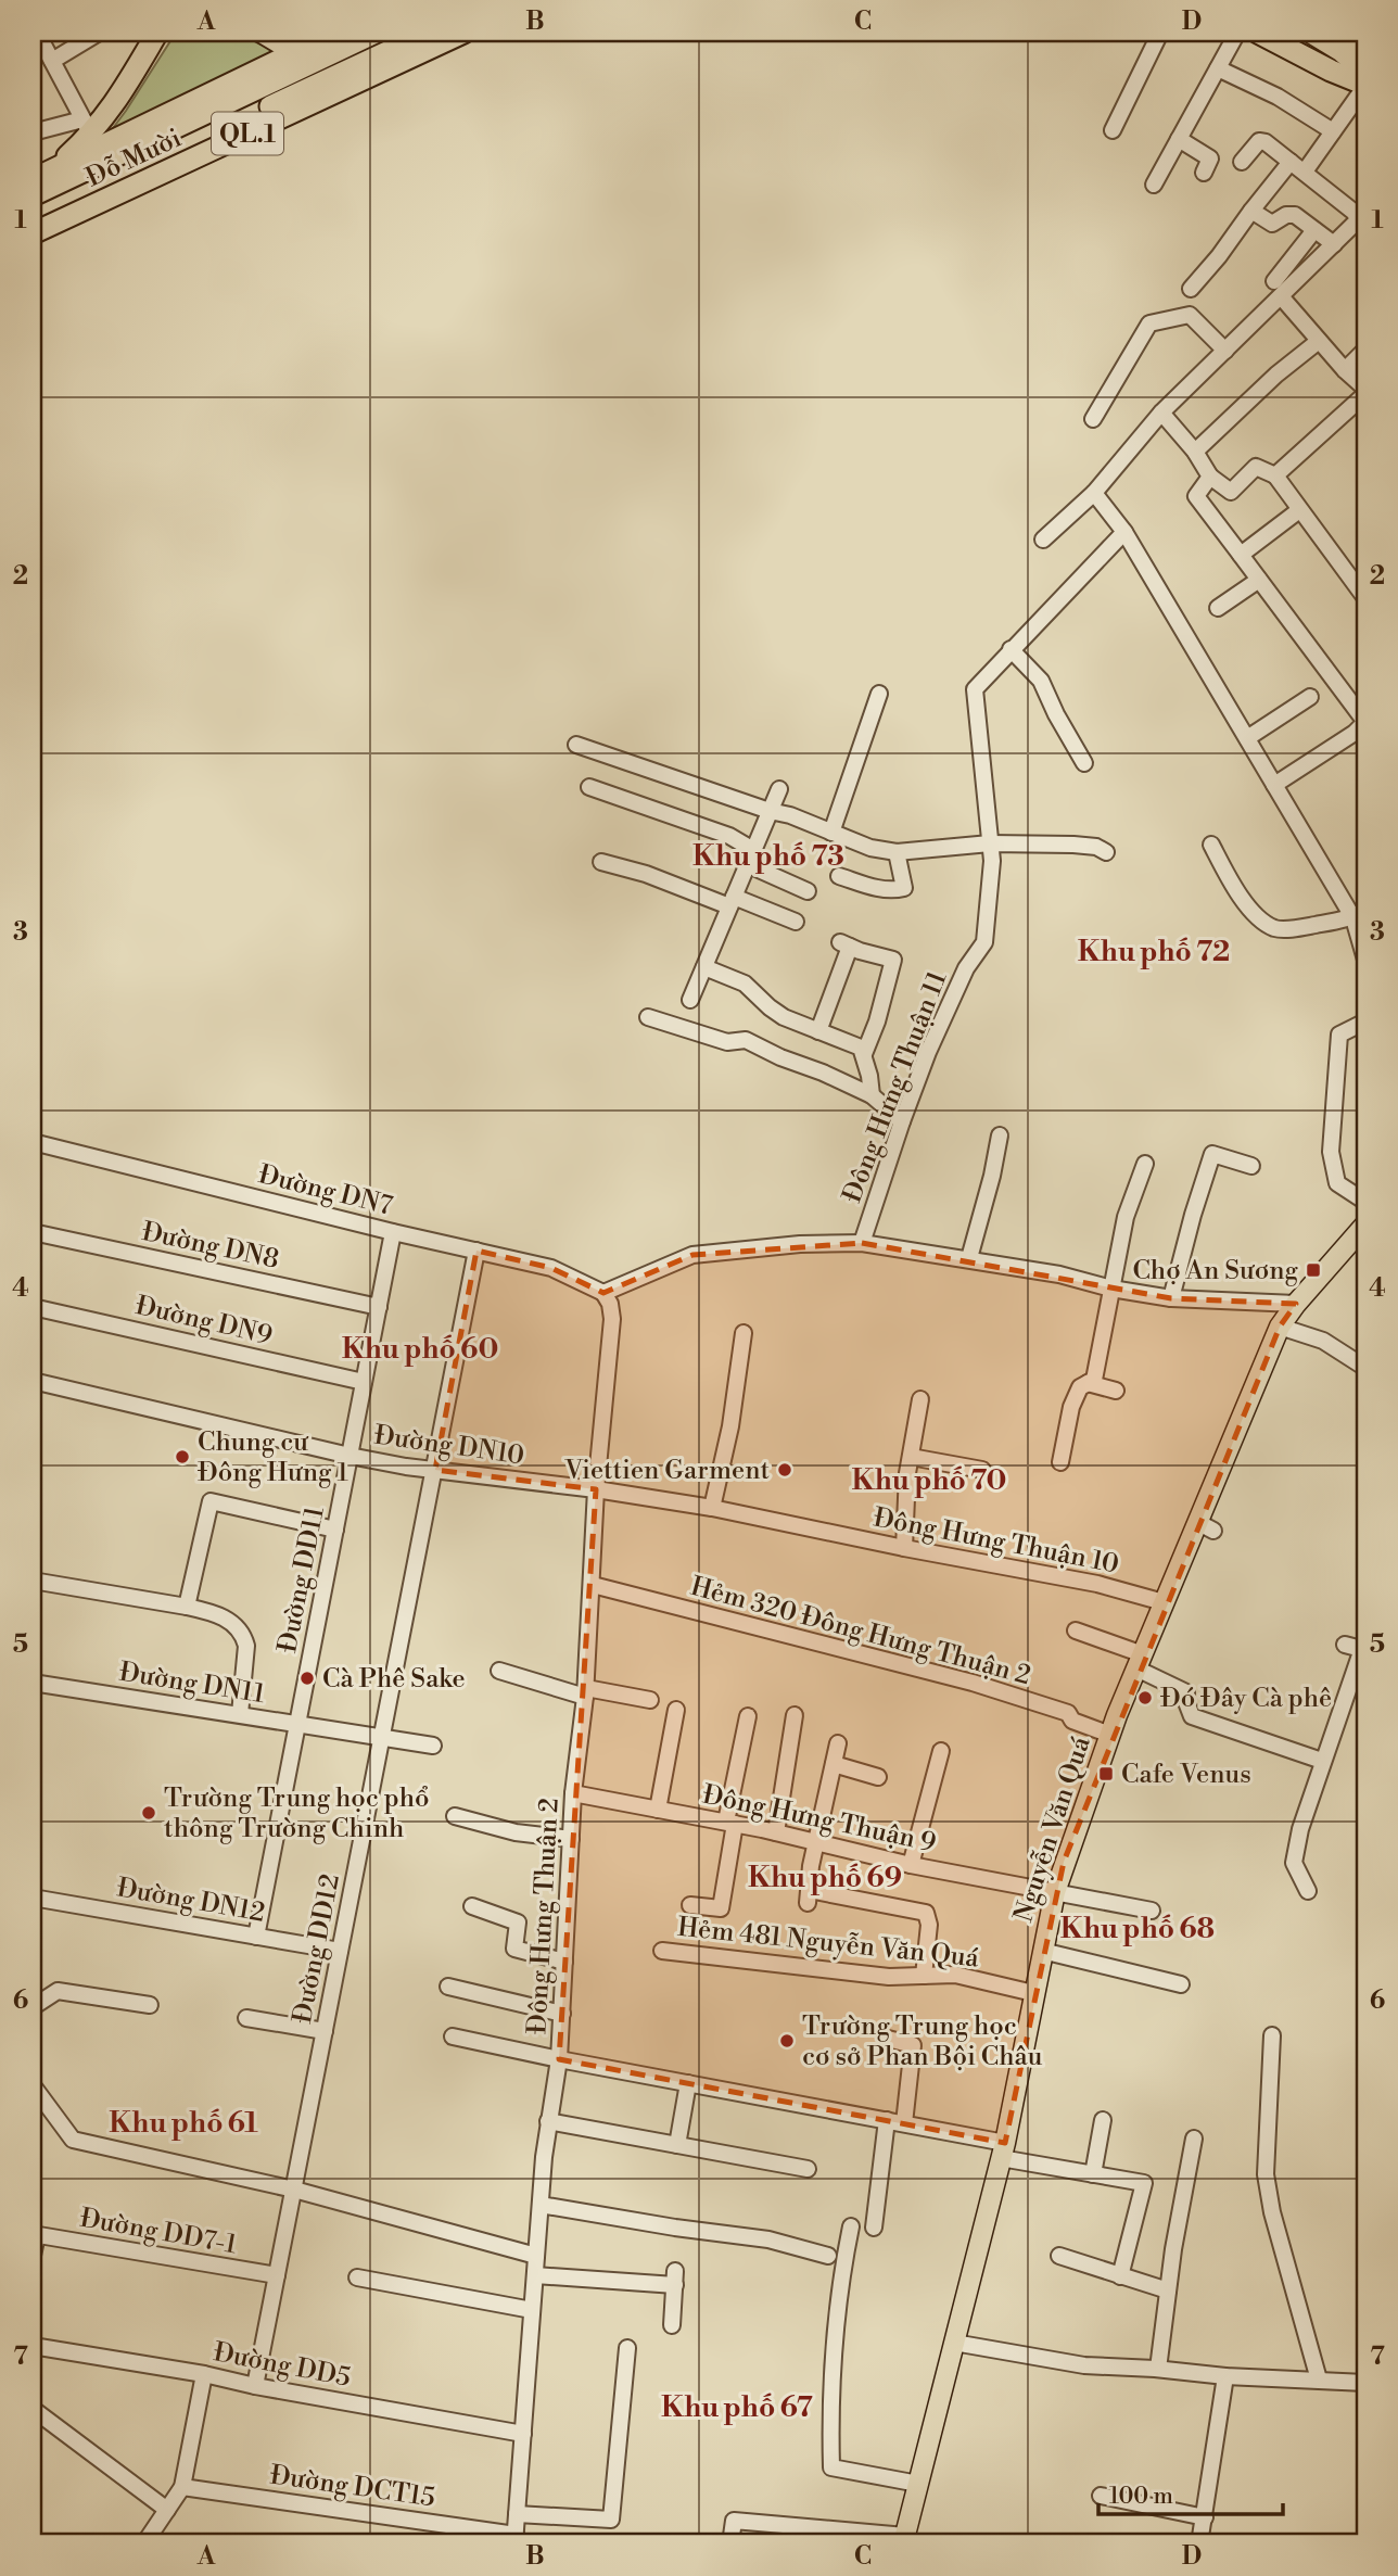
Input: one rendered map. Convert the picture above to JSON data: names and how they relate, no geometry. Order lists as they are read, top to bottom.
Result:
{
  "streets": {
    "highway": ["QL.1", "Đỗ Mười"],
    "main road": ["Nguyễn Văn Quá"],
    "street": [
      "Đông Hưng Thuận 11",
      "Đường DN7",
      "Đường DN8",
      "Đường DN9",
      "Đường DN10",
      "Đông Hưng Thuận 10",
      "Đường DD11",
      "Hẻm 320 Đông Hưng Thuận 2",
      "Đường DN11",
      "Đông Hưng Thuận 9",
      "Đường DN12",
      "Đông Hưng Thuận 2",
      "Hẻm 481 Nguyễn Văn Quá",
      "Đường DD12",
      "Đường DD7-1",
      "Đường DD5",
      "Đường DCT15"
    ]
  },
  "crossings": [
    ["Đông Hưng Thuận 11", "Đường DN7"],
    ["Đông Hưng Thuận 11", "Nguyễn Văn Quá"],
    ["Đông Hưng Thuận 11", "Đông Hưng Thuận 2"],
    ["Đường DN7", "Đường DD11"],
    ["Đường DN7", "Đông Hưng Thuận 2"],
    ["Đường DN7", "Đường DD12"],
    ["Đường DN8", "Đường DD11"],
    ["Đường DN9", "Đường DD11"],
    ["Đường DN10", "Đông Hưng Thuận 10"],
    ["Đường DN10", "Đường DD11"],
    ["Đường DN10", "Đông Hưng Thuận 2"],
    ["Đường DN10", "Đường DD12"],
    ["Đông Hưng Thuận 10", "Nguyễn Văn Quá"],
    ["Đông Hưng Thuận 10", "Đông Hưng Thuận 2"],
    ["Đường DD11", "Đường DN11"],
    ["Đường DD11", "Đường DN12"],
    ["Hẻm 320 Đông Hưng Thuận 2", "Nguyễn Văn Quá"],
    ["Hẻm 320 Đông Hưng Thuận 2", "Đông Hưng Thuận 2"],
    ["Đường DN11", "Đường DD12"],
    ["Đông Hưng Thuận 9", "Nguyễn Văn Quá"],
    ["Đông Hưng Thuận 9", "Đông Hưng Thuận 2"],
    ["Nguyễn Văn Quá", "Hẻm 481 Nguyễn Văn Quá"],
    ["Đường DN12", "Đường DD12"],
    ["Đông Hưng Thuận 2", "Đường DD5"],
    ["Đông Hưng Thuận 2", "Đường DCT15"],
    ["Đường DD12", "Đường DD7-1"],
    ["Đường DD12", "Đường DD5"]
  ],
  "districts": [
    "Khu phố 73",
    "Khu phố 72",
    "Khu phố 60",
    "Khu phố 70",
    "Khu phố 69",
    "Khu phố 68",
    "Khu phố 61",
    "Khu phố 67"
  ],
  "places": {
    "transit": ["Chợ An Sương", "Cafe Venus"],
    "other": [
      "Chung cư Đông Hưng 1",
      "Viettien Garment",
      "Cà Phê Sake",
      "Đó Đây Cà phê",
      "Trường Trung học phổ thông Trường Chinh",
      "Trường Trung học cơ sở Phan Bội Châu"
    ]
  },
  "scale_bar": "100 m",
  "grid": {
    "columns": [
      "A",
      "B",
      "C",
      "D"
    ],
    "rows": [
      "1",
      "2",
      "3",
      "4",
      "5",
      "6",
      "7"
    ]
  }
}
